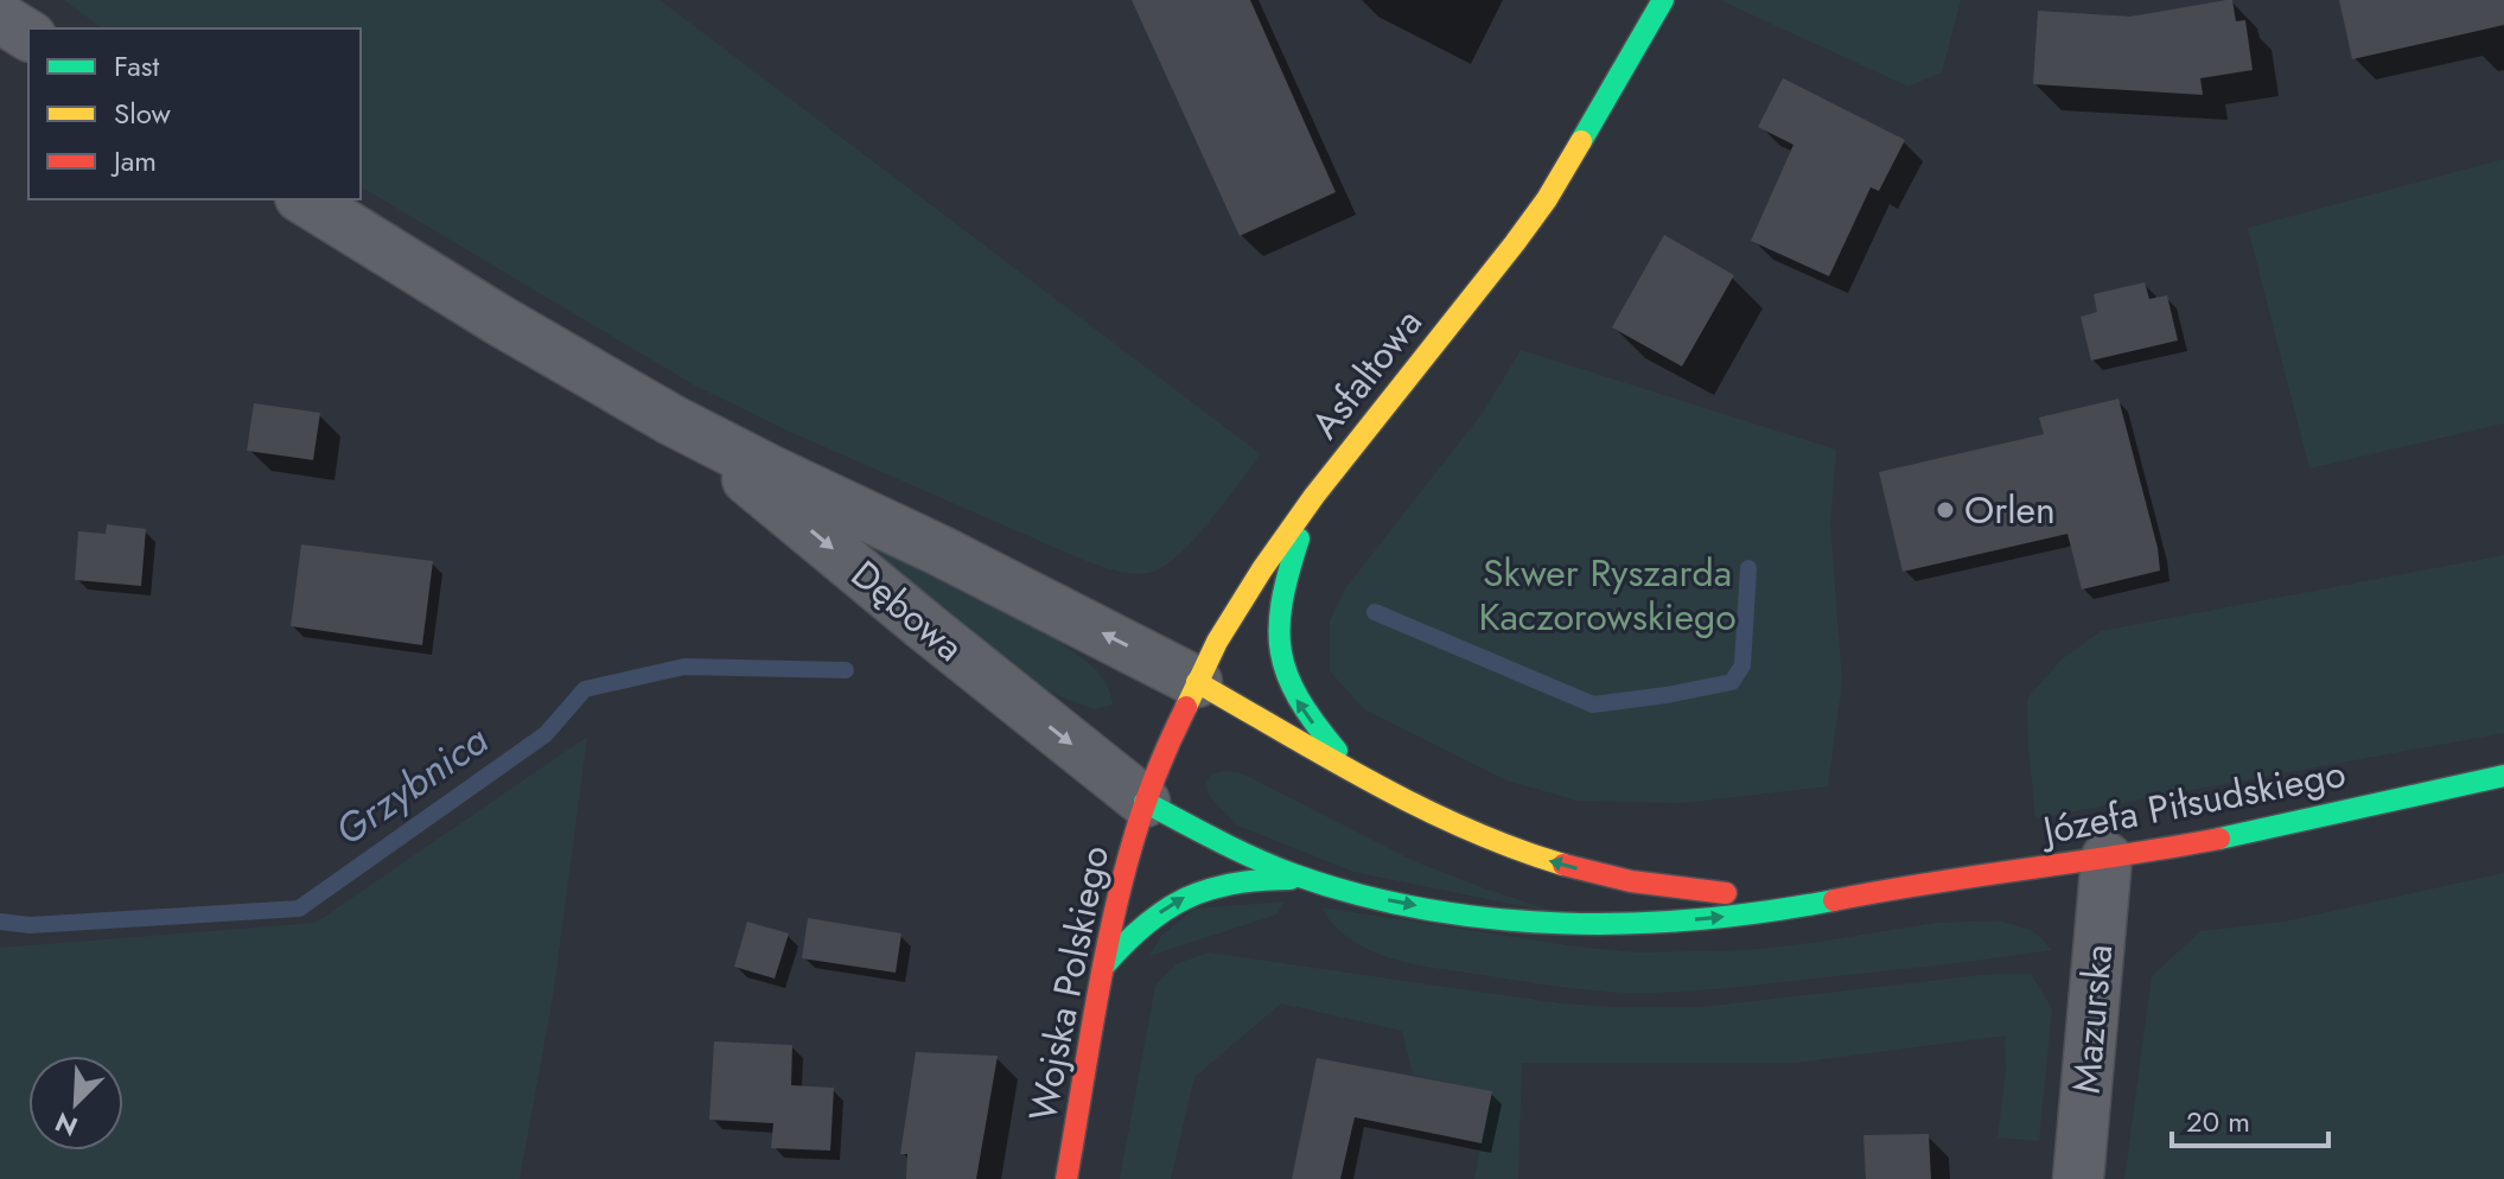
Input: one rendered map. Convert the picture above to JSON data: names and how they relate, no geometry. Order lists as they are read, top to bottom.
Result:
{
  "streets": {
    "street": [
      "Asfaltowa",
      "Dębowa",
      "Józefa Piłsudskiego",
      "Wojska Polskiego",
      "Mazurska"
    ]
  },
  "crossings": [
    ["Asfaltowa", "Dębowa"],
    ["Asfaltowa", "Józefa Piłsudskiego"],
    ["Asfaltowa", "Wojska Polskiego"],
    ["Dębowa", "Józefa Piłsudskiego"],
    ["Dębowa", "Wojska Polskiego"],
    ["Józefa Piłsudskiego", "Wojska Polskiego"],
    ["Józefa Piłsudskiego", "Mazurska"]
  ],
  "water": ["Grzybnica"],
  "parks": ["Skwer Ryszarda Kaczorowskiego"],
  "places": ["Orlen"],
  "legend": ["Fast", "Slow", "Jam"],
  "scale_bar": "20 m",
  "north": "bottom left"
}
